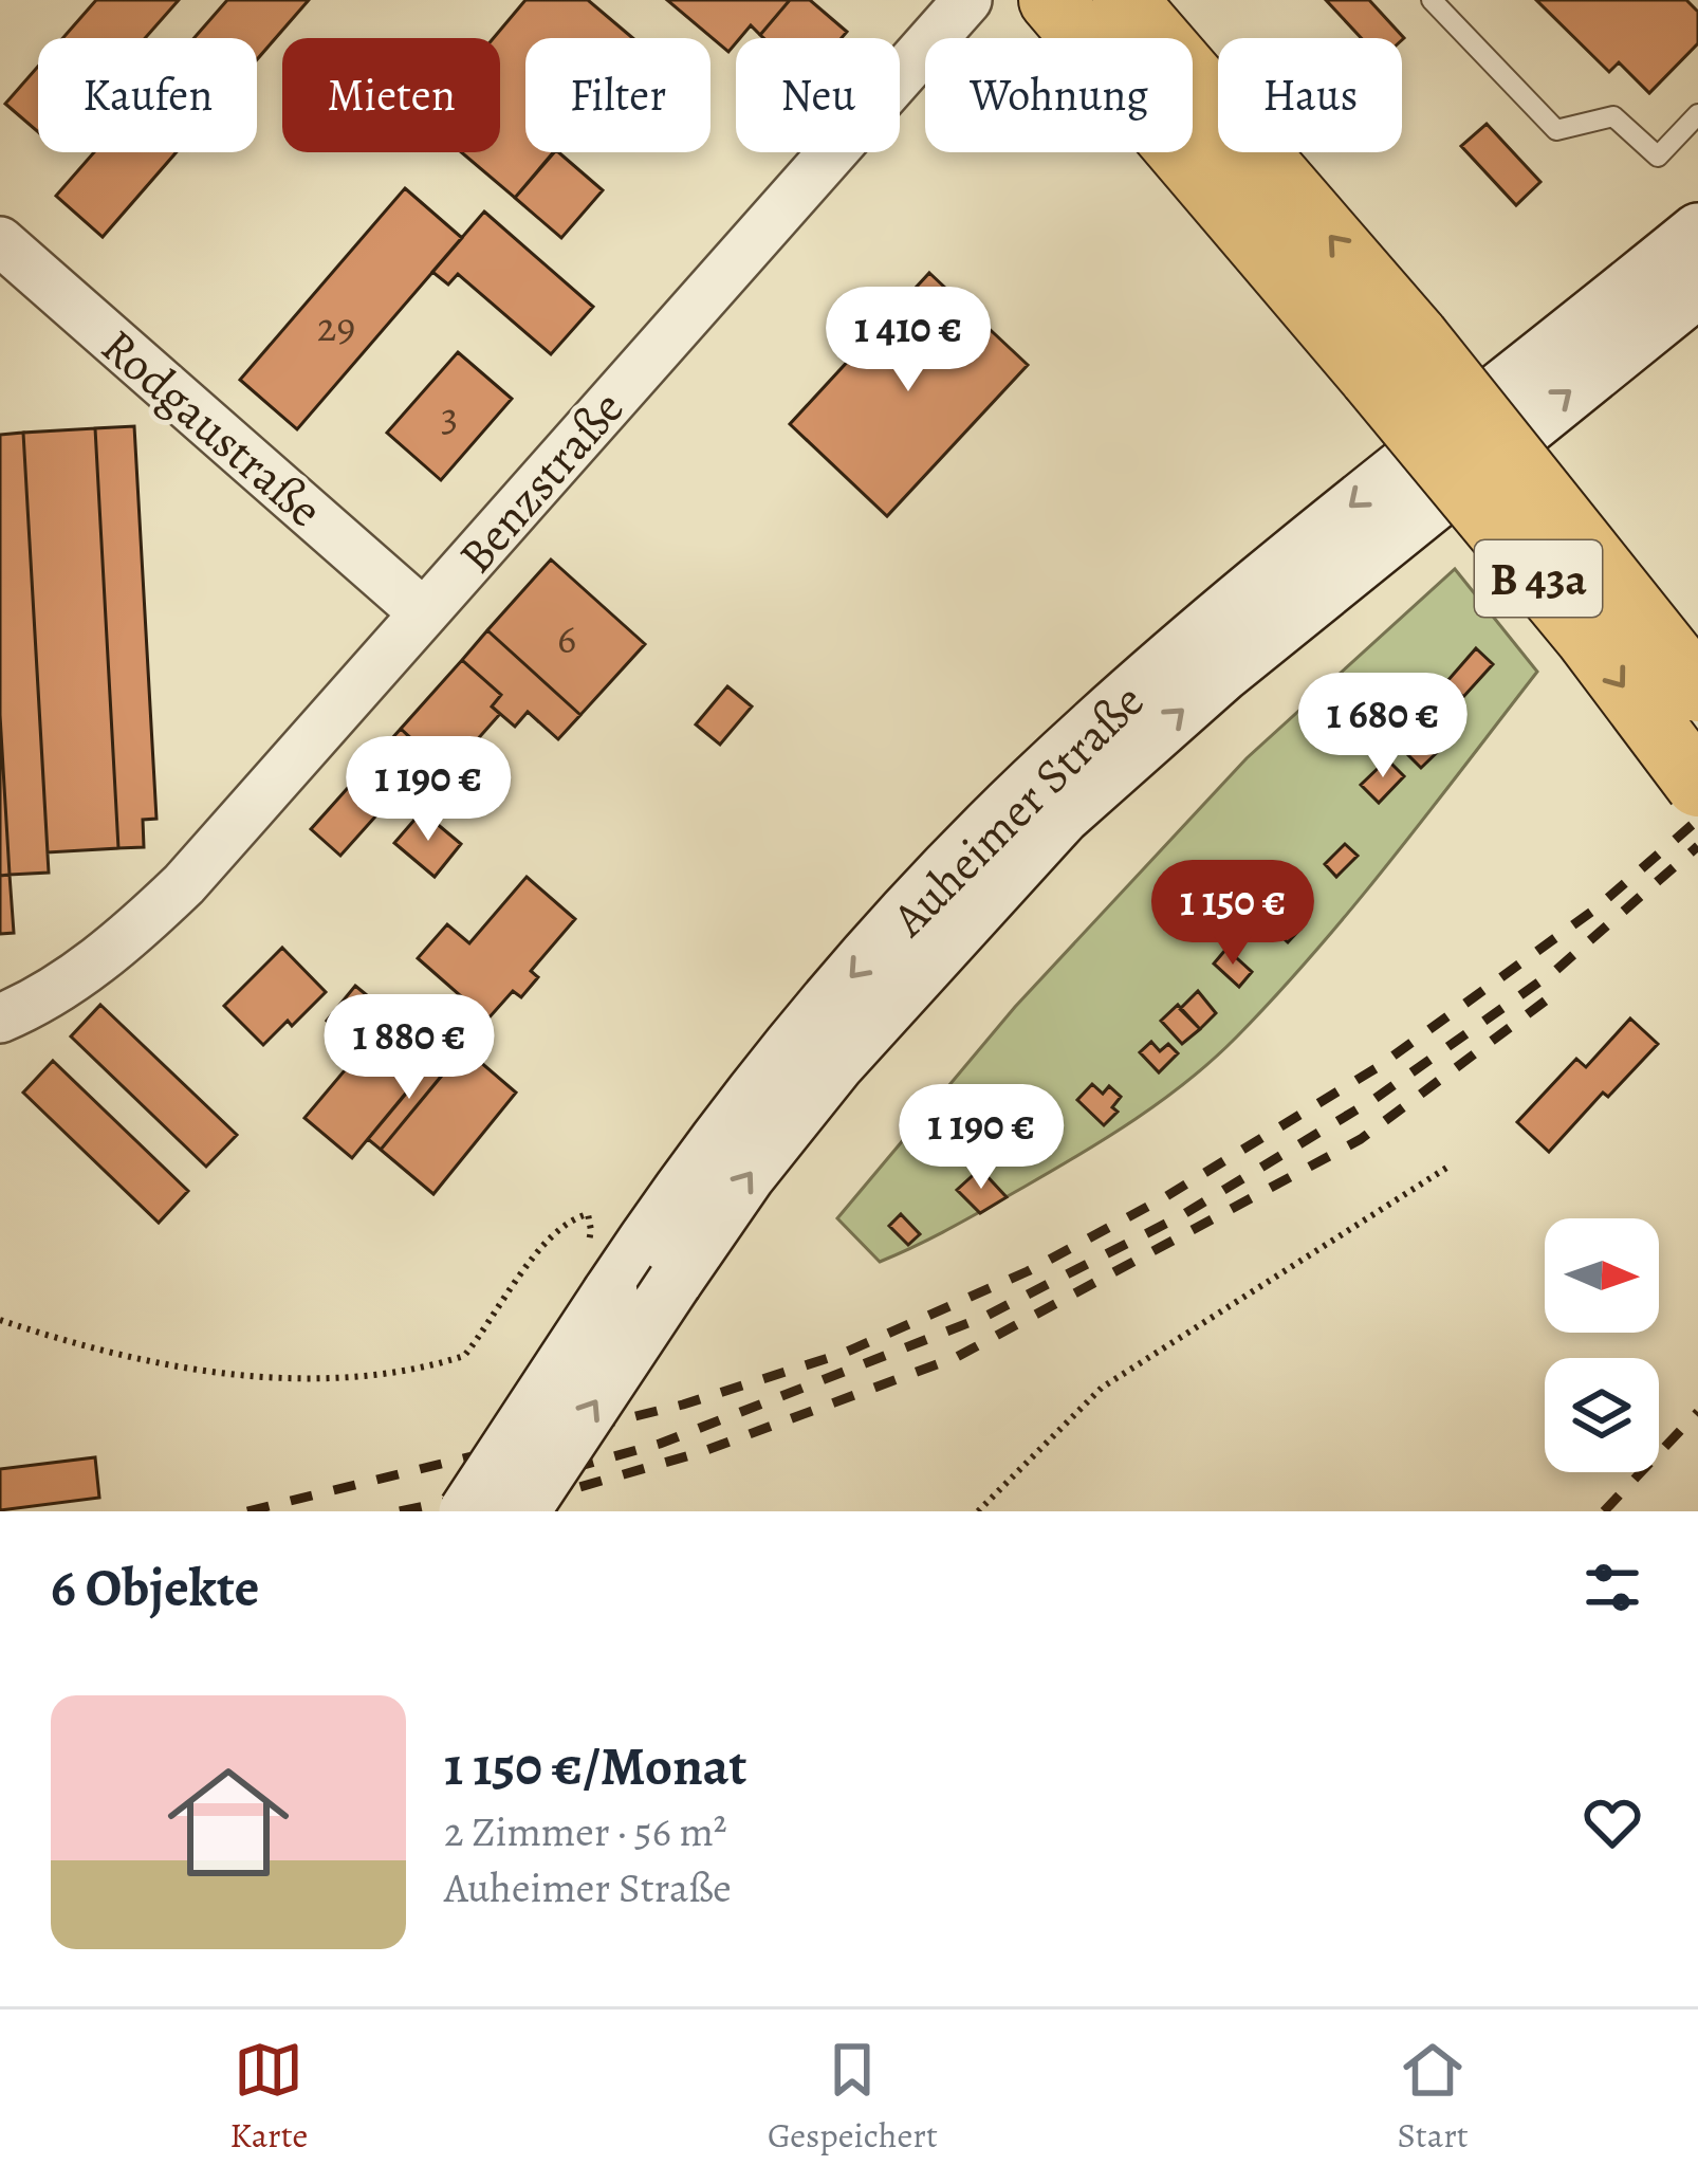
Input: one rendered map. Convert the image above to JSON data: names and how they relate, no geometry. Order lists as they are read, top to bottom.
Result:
{
  "streets": {
    "highway": ["B 43a"],
    "main road": ["Auheimer Straße"],
    "street": ["Rodgaustraße", "Benzstraße"]
  },
  "crossings": [
    ["Rodgaustraße", "Benzstraße"]
  ],
  "house_numbers": ["29", "3", "6"],
  "north": "right",
  "page": {
    "chip": [
      "Kaufen",
      "Mieten",
      "Filter",
      "Neu",
      "Wohnung",
      "Haus"
    ],
    "price": [
      "1 410 €",
      "1 680 €",
      "1 190 €",
      "1 150 €",
      "1 880 €",
      "1 190 €"
    ],
    "heading": "6 Objekte",
    "list": [
      {
        "name": "1 150 €/Monat",
        "note": "2 Zimmer · 56 m² · Auheimer Straße"
      }
    ],
    "tabs": ["Karte", "Gespeichert", "Start"]
  }
}
